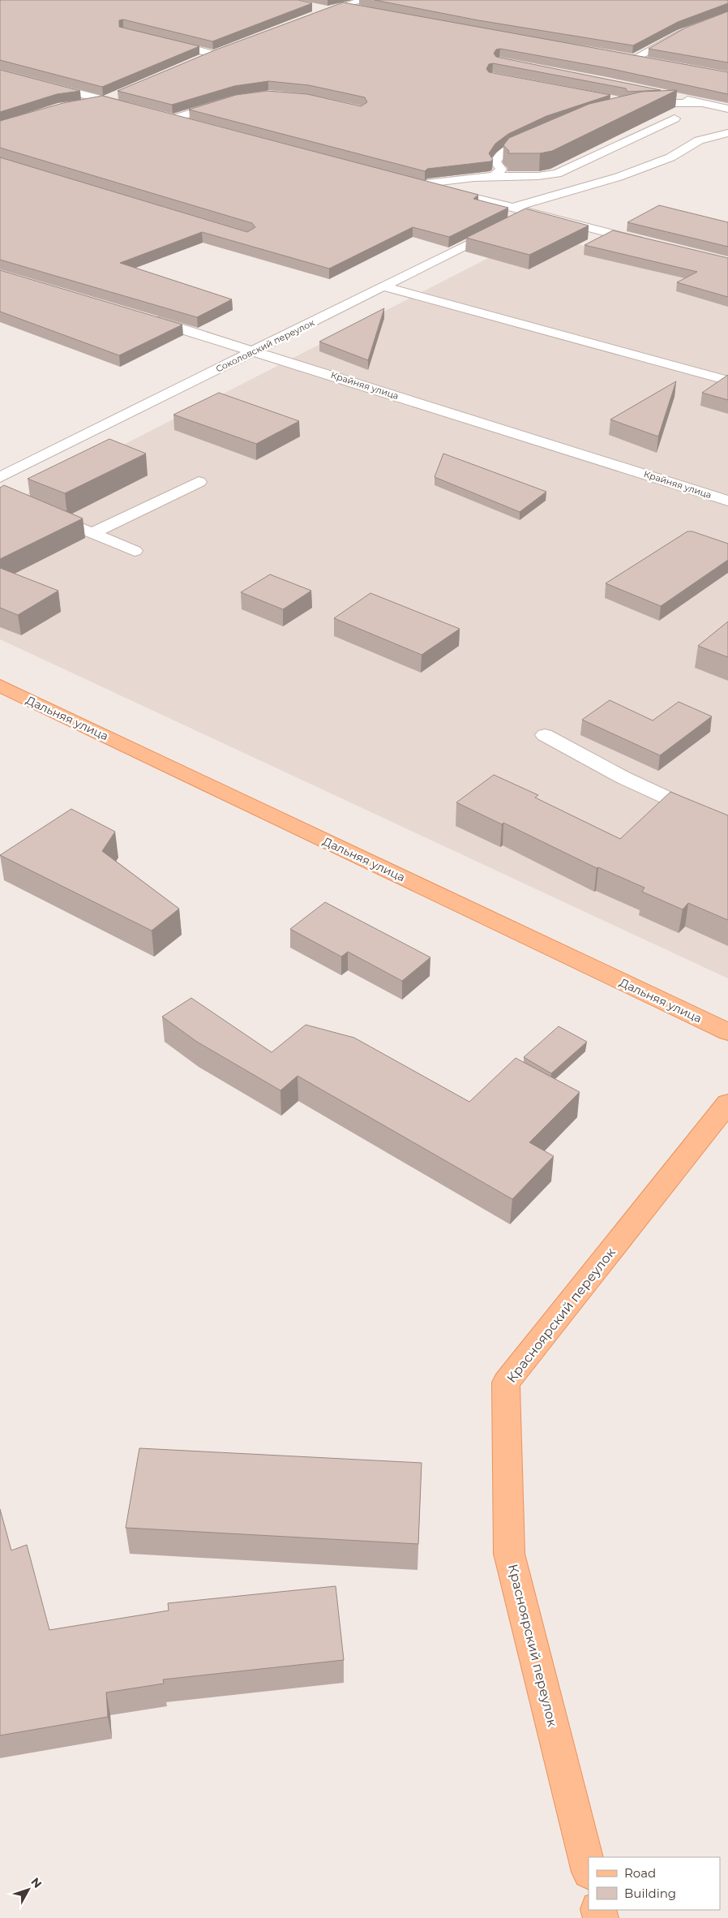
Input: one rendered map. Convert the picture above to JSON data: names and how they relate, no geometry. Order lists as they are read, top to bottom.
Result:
{
  "streets": {
    "main road": ["Дальняя улица", "Красноярский переулок"],
    "street": ["Соколовский переулок", "Крайняя улица"]
  },
  "crossings": [
    ["Соколовский переулок", "Крайняя улица"]
  ],
  "legend": ["Road", "Building"],
  "north": "top right"
}
